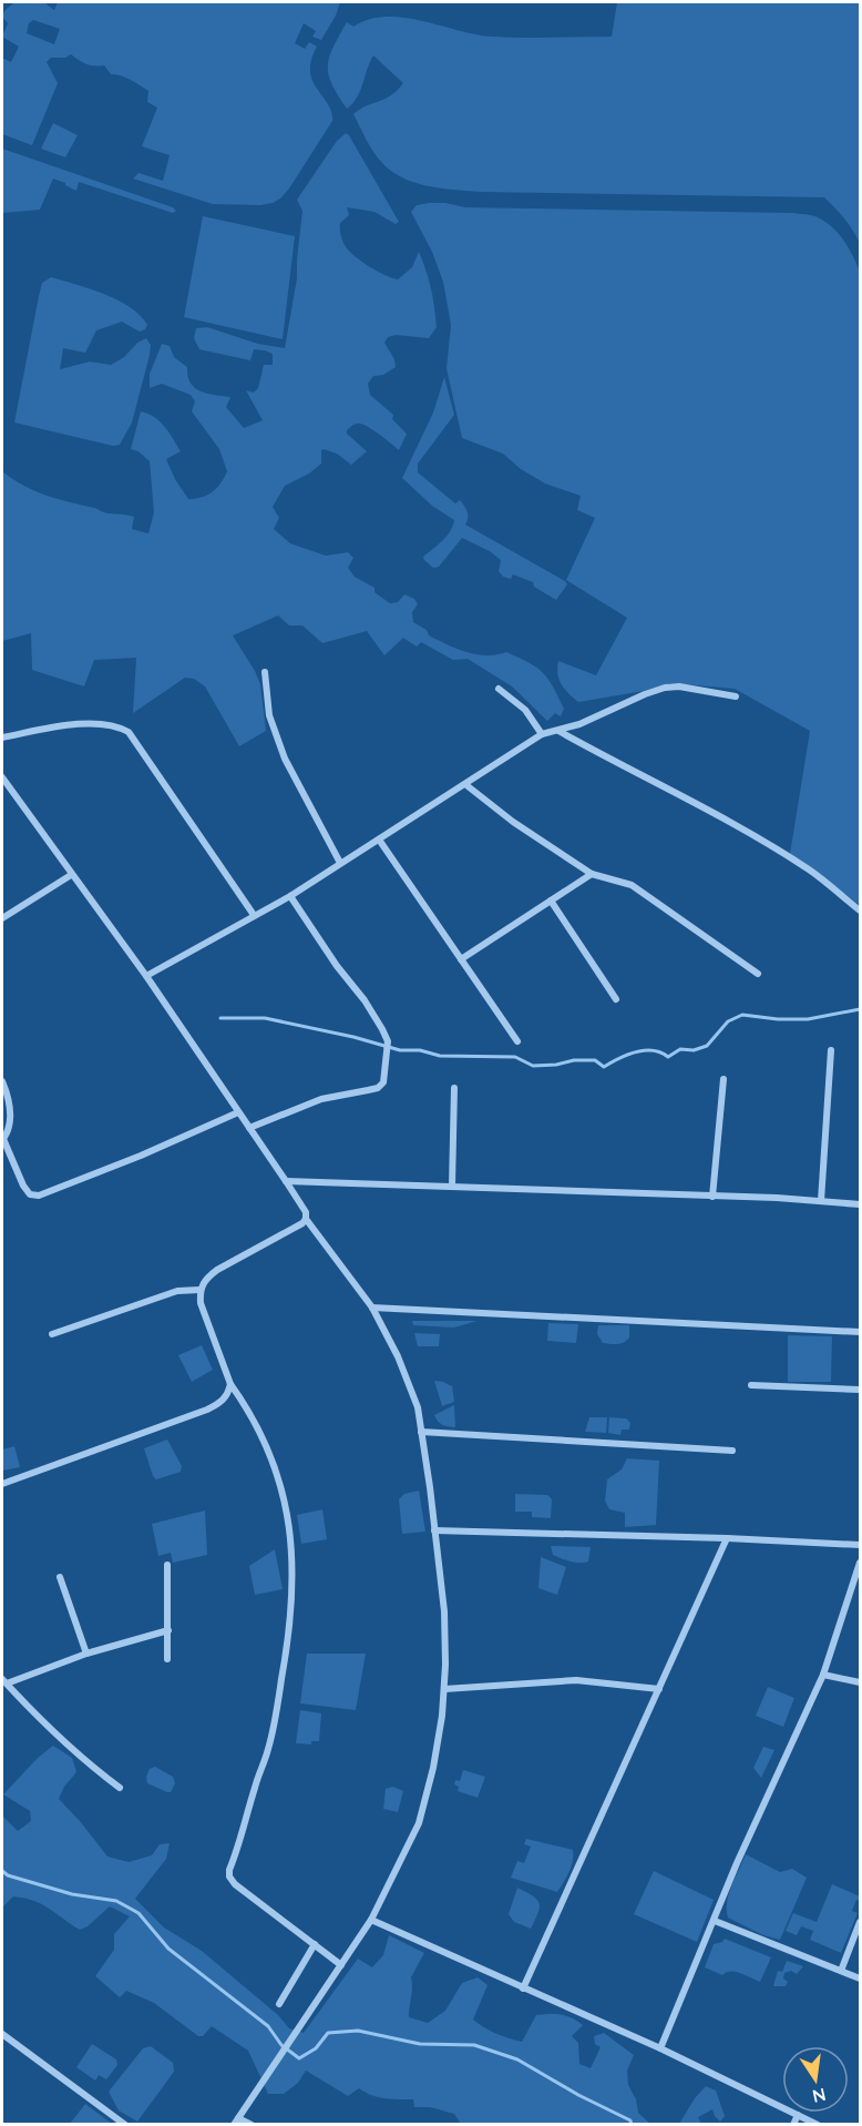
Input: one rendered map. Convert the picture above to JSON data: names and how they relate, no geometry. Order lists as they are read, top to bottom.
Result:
{
  "north": "bottom"
}
